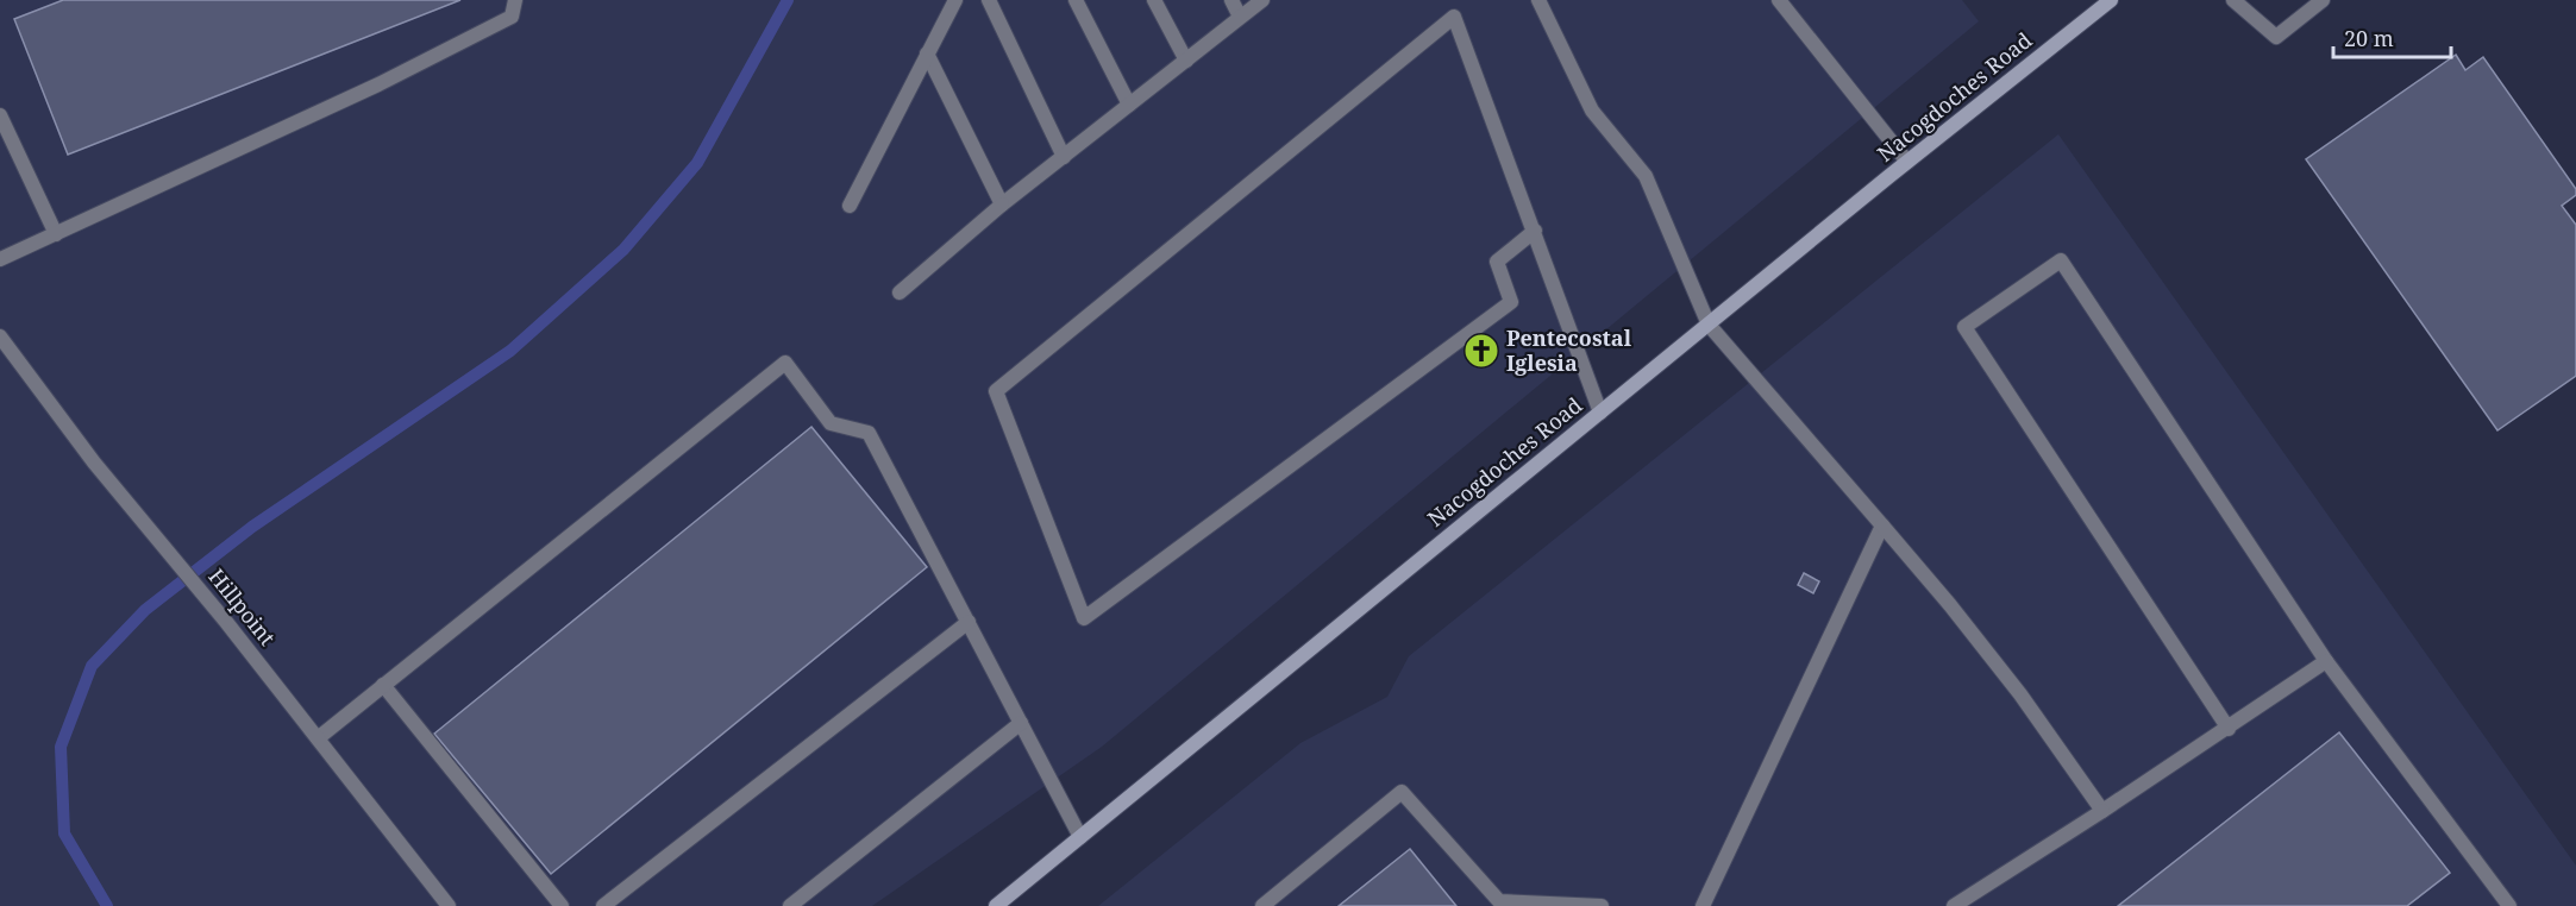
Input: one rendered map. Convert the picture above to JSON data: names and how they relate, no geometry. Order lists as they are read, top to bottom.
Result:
{
  "streets": {
    "main road": ["Nacogdoches Road"],
    "street": ["Hillpoint"]
  },
  "places": {
    "church": ["Pentecostal Iglesia"]
  },
  "scale_bar": "20 m"
}
